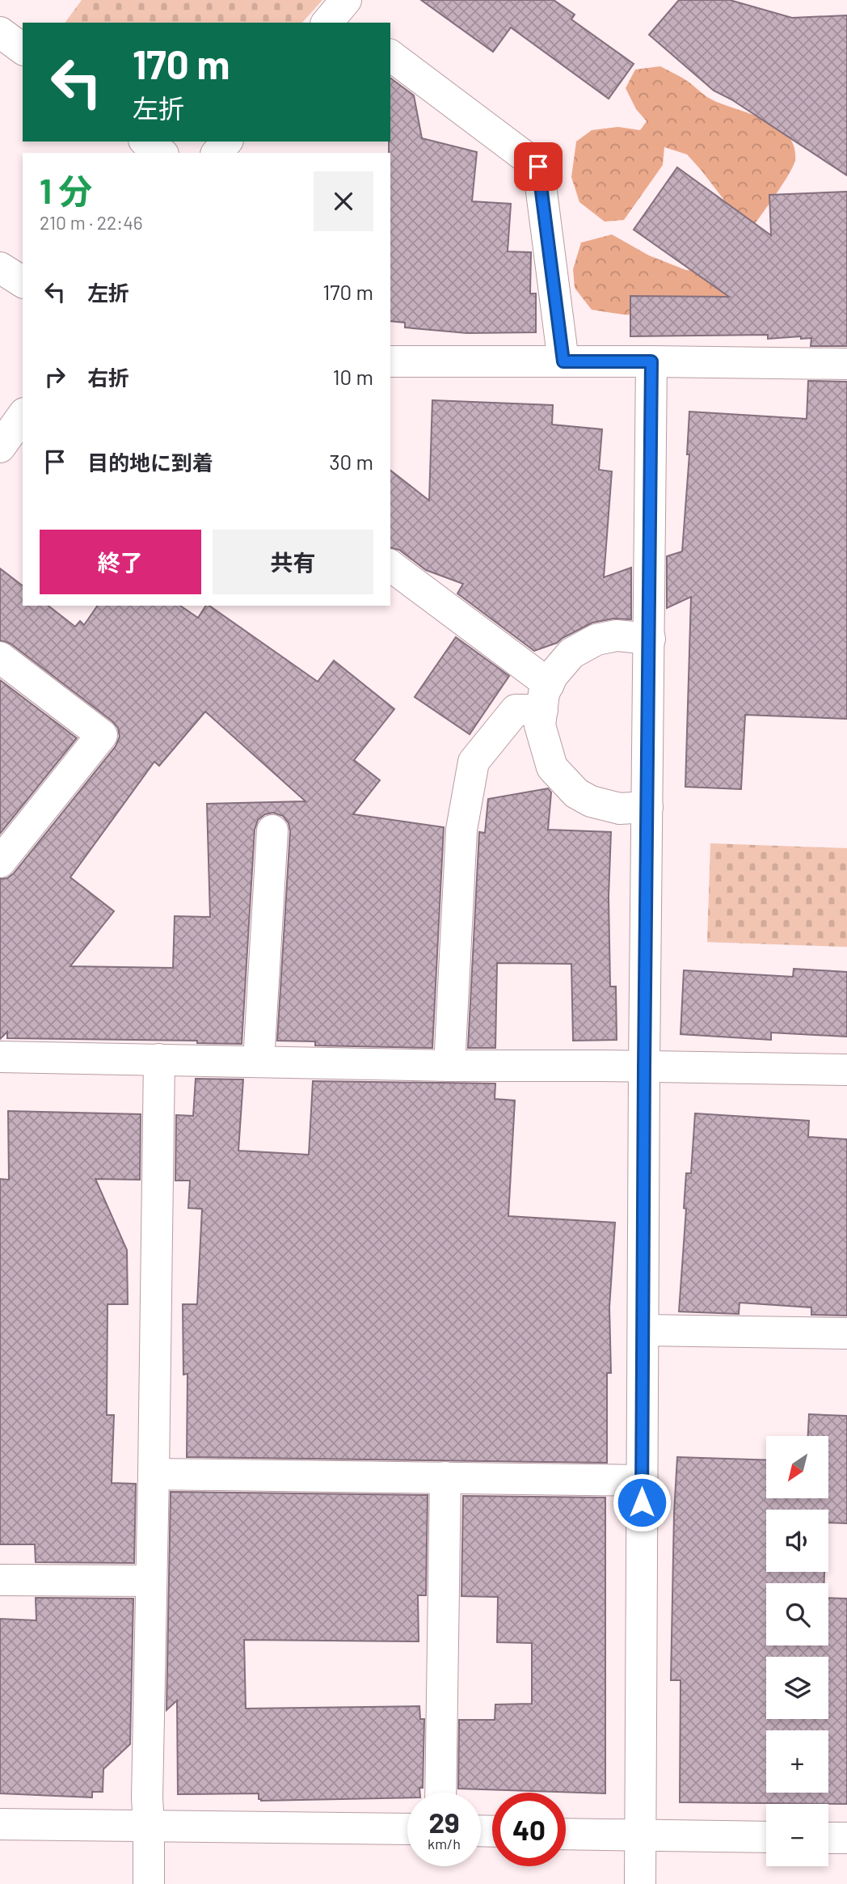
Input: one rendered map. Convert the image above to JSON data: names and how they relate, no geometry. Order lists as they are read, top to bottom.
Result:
{
  "north": "bottom left",
  "page": {
    "turn": ["170 m", "左折"],
    "heading": ["1 分", "210 m · 22:46"],
    "list": [
      {
        "name": "左折",
        "value": "170 m"
      },
      {
        "name": "右折",
        "value": "10 m"
      },
      {
        "name": "目的地に到着",
        "value": "30 m"
      }
    ],
    "buttons": ["終了", "共有"],
    "map_buttons": ["+", "−"],
    "speed": "29 km/h",
    "limit": "40"
  }
}
